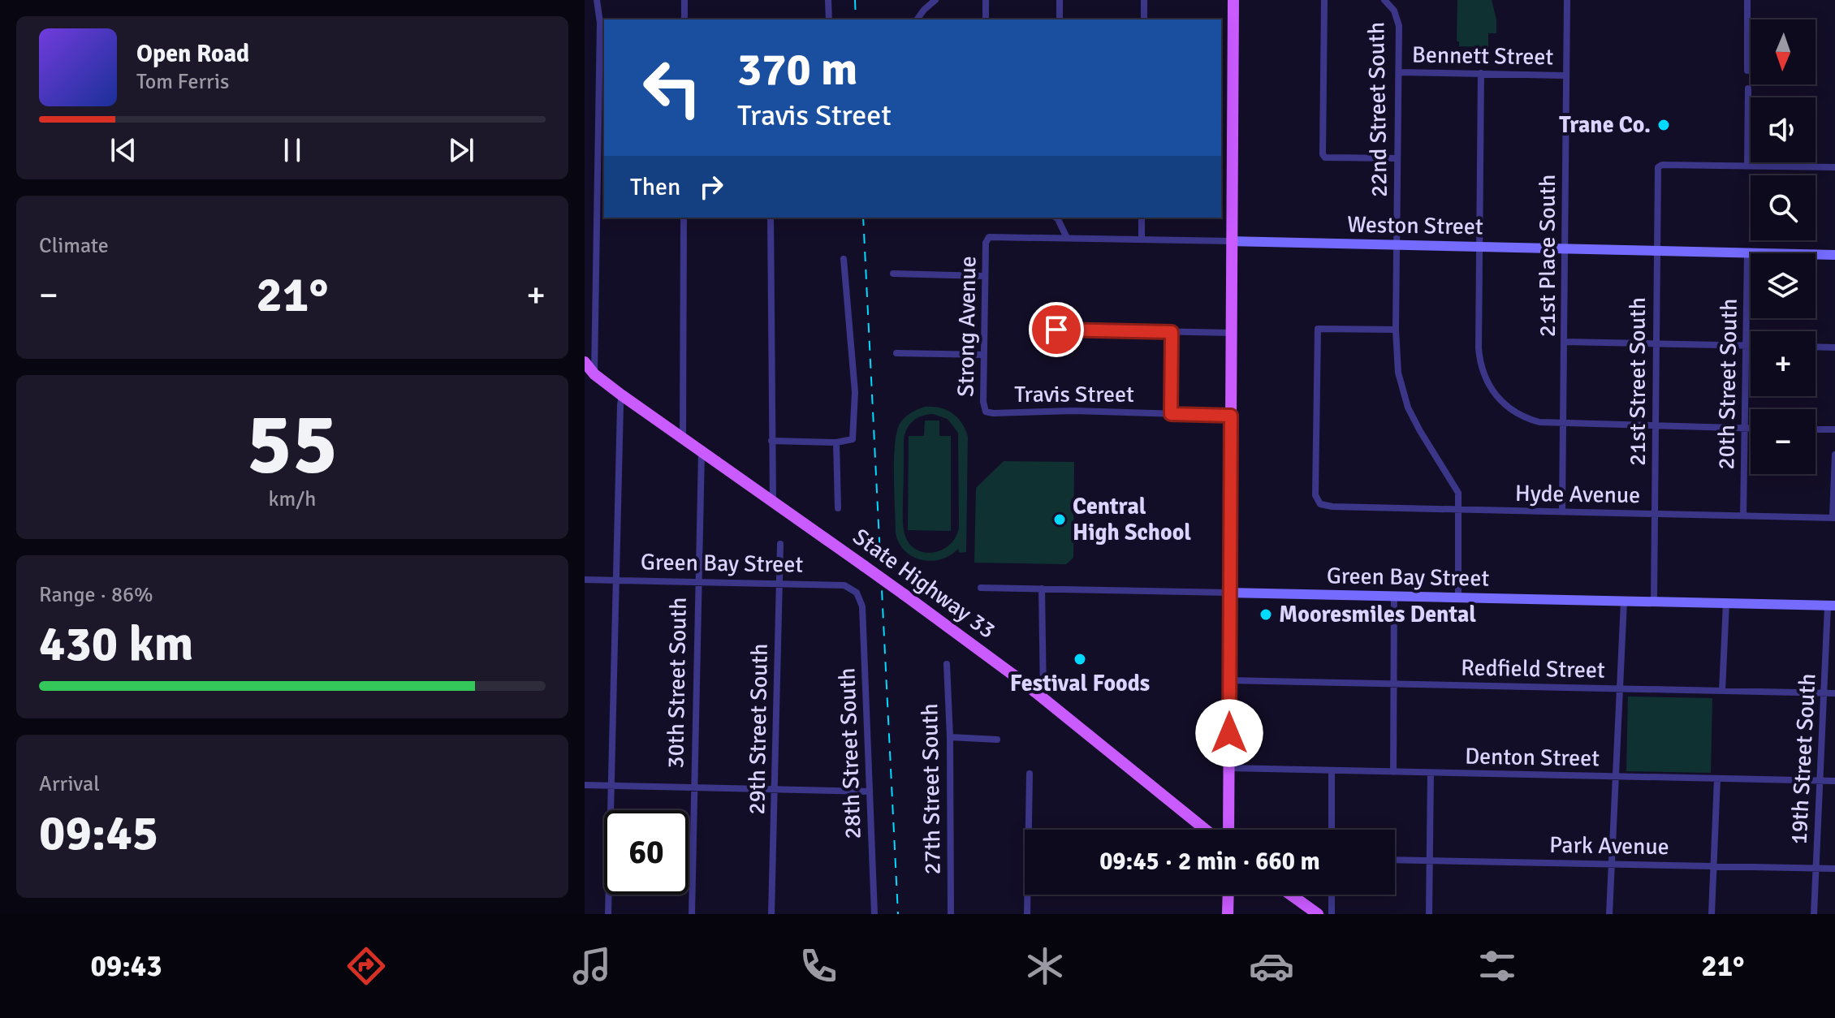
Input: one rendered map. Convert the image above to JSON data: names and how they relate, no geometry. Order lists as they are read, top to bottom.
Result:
{
  "streets": {
    "main road": ["State Highway 33"],
    "street": [
      "Bennett Street",
      "22nd Street South",
      "Weston Street",
      "21st Place South",
      "Strong Avenue",
      "21st Street South",
      "20th Street South",
      "Travis Street",
      "Hyde Avenue",
      "Green Bay Street",
      "Redfield Street",
      "30th Street South",
      "29th Street South",
      "28th Street South",
      "Denton Street",
      "19th Street South",
      "27th Street South",
      "Park Avenue"
    ]
  },
  "crossings": [
    ["Bennett Street", "22nd Street South"],
    ["Bennett Street", "21st Place South"],
    ["22nd Street South", "Weston Street"],
    ["22nd Street South", "Hyde Avenue"],
    ["22nd Street South", "Green Bay Street"],
    ["Weston Street", "21st Place South"],
    ["Weston Street", "Strong Avenue"],
    ["Weston Street", "21st Street South"],
    ["Weston Street", "20th Street South"],
    ["21st Place South", "Hyde Avenue"],
    ["Strong Avenue", "Travis Street"],
    ["21st Street South", "Hyde Avenue"],
    ["21st Street South", "Green Bay Street"],
    ["20th Street South", "Hyde Avenue"],
    ["Green Bay Street", "30th Street South"],
    ["Green Bay Street", "29th Street South"],
    ["Green Bay Street", "28th Street South"],
    ["Green Bay Street", "19th Street South"],
    ["State Highway 33", "30th Street South"],
    ["Redfield Street", "19th Street South"],
    ["Denton Street", "19th Street South"],
    ["19th Street South", "Park Avenue"]
  ],
  "places": [
    "Trane Co.",
    "Central High School",
    "Mooresmiles Dental",
    "Festival Foods"
  ],
  "north": "bottom",
  "page": {
    "map_buttons": ["+", "−"],
    "turn": ["370 m", "Travis Street"],
    "song": ["Open Road", "Tom Ferris"],
    "then": "Then",
    "tile": [
      "Climate",
      ["55", "km/h"],
      ["Range · 86%", "430 km"],
      ["Arrival", "09:45"]
    ],
    "heat": ["−", "21°", "+"],
    "limit": "60",
    "trip": "09:45 · 2 min · 660 m",
    "tabs": ["09:43", "21°"]
  }
}
